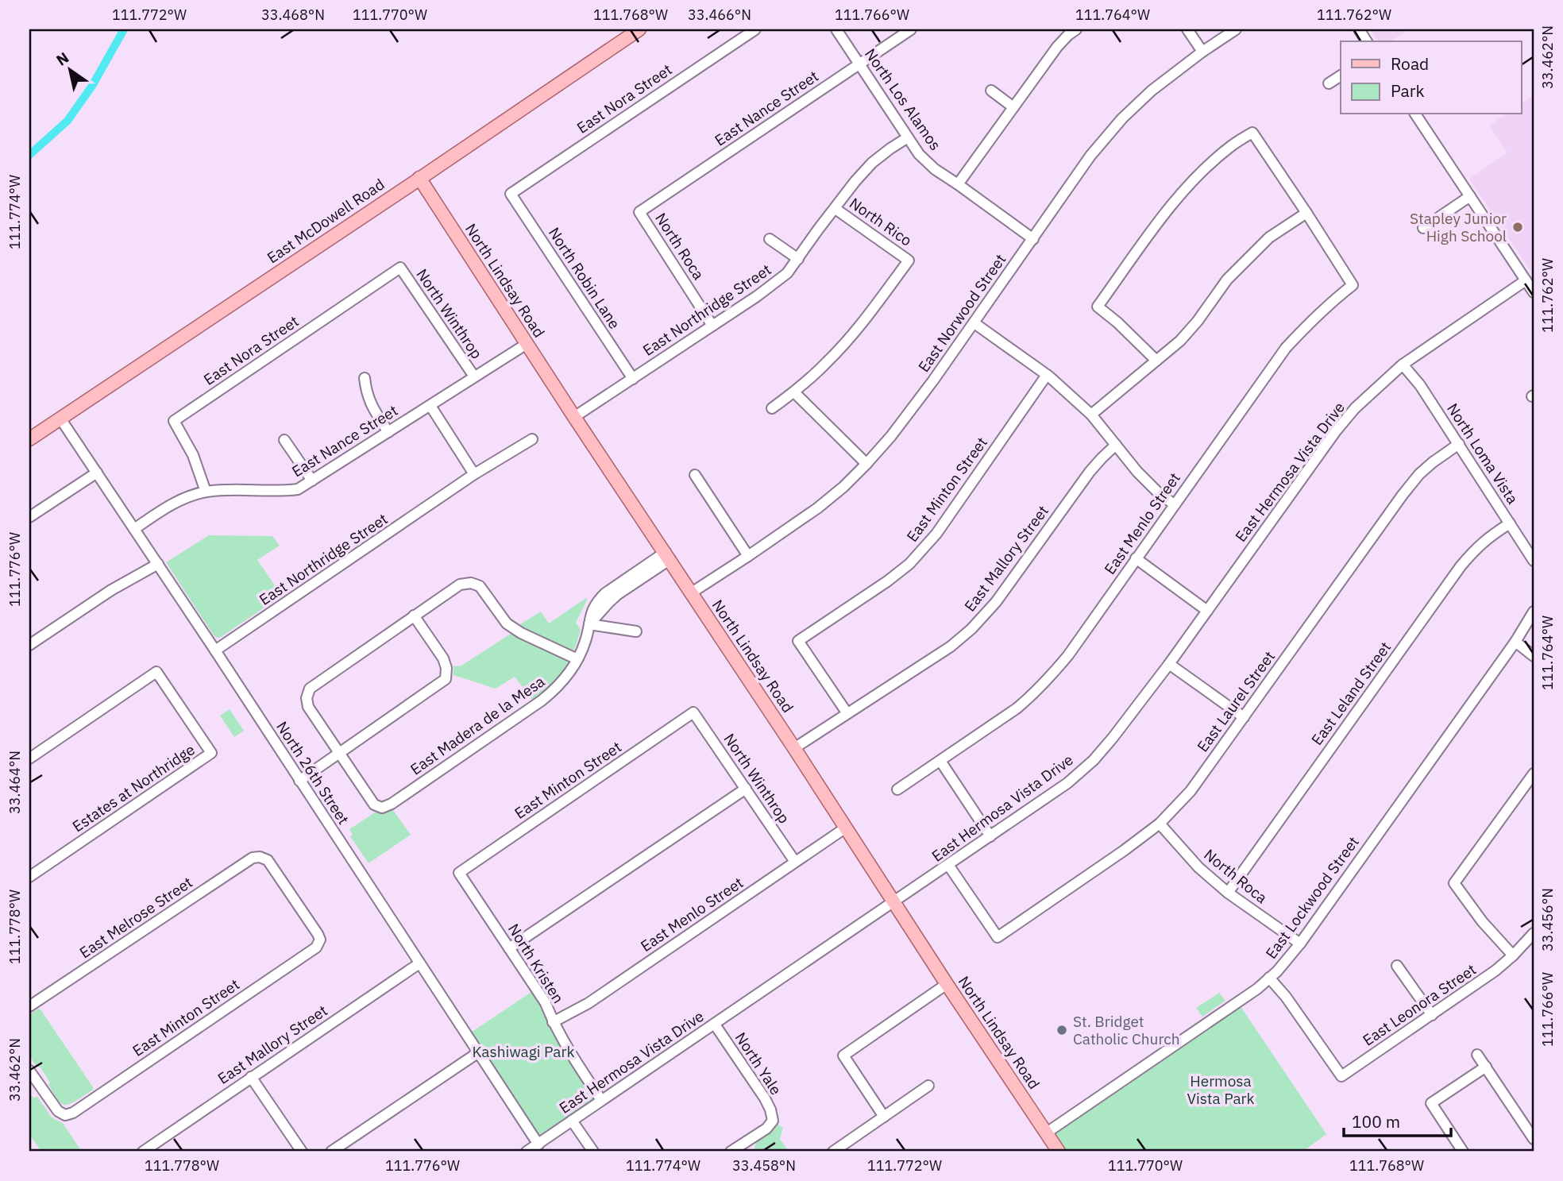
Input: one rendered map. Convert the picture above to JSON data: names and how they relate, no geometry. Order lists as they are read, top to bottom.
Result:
{
  "streets": {
    "main road": ["East McDowell Road", "North Lindsay Road"],
    "street": [
      "East Nora Street",
      "North Los Alamos",
      "East Nance Street",
      "North Rico",
      "North Roca",
      "North Robin Lane",
      "East Northridge Street",
      "East Norwood Street",
      "North Winthrop",
      "North Loma Vista",
      "East Hermosa Vista Drive",
      "East Minton Street",
      "East Menlo Street",
      "East Mallory Street",
      "East Leland Street",
      "East Laurel Street",
      "East Madera de la Mesa",
      "North 26th Street",
      "Estates at Northridge",
      "East Lockwood Street",
      "East Melrose Street",
      "North Kristen",
      "East Leonora Street",
      "North Yale"
    ]
  },
  "crossings": [
    ["East Nora Street", "East Nance Street"],
    ["East Nora Street", "North Robin Lane"],
    ["East Nora Street", "North Winthrop"],
    ["North Los Alamos", "East Nance Street"],
    ["North Los Alamos", "East Northridge Street"],
    ["North Los Alamos", "East Norwood Street"],
    ["East Nance Street", "North Roca"],
    ["East Nance Street", "North Lindsay Road"],
    ["East Nance Street", "North Winthrop"],
    ["East Nance Street", "North 26th Street"],
    ["East McDowell Road", "North Lindsay Road"],
    ["East McDowell Road", "North 26th Street"],
    ["North Rico", "East Northridge Street"],
    ["North Roca", "East Northridge Street"],
    ["North Roca", "East Leland Street"],
    ["North Roca", "East Laurel Street"],
    ["North Roca", "East Lockwood Street"],
    ["North Robin Lane", "East Northridge Street"],
    ["North Lindsay Road", "East Northridge Street"],
    ["North Lindsay Road", "East Norwood Street"],
    ["North Lindsay Road", "East Hermosa Vista Drive"],
    ["North Lindsay Road", "East Menlo Street"],
    ["North Lindsay Road", "East Mallory Street"],
    ["North Lindsay Road", "East Madera de la Mesa"],
    ["North Lindsay Road", "East Lockwood Street"],
    ["East Northridge Street", "North 26th Street"],
    ["North Winthrop", "East Minton Street"],
    ["North Winthrop", "East Menlo Street"],
    ["North Loma Vista", "East Hermosa Vista Drive"],
    ["North Loma Vista", "East Leland Street"],
    ["North Loma Vista", "East Laurel Street"],
    ["East Hermosa Vista Drive", "East Laurel Street"],
    ["East Hermosa Vista Drive", "North 26th Street"],
    ["East Hermosa Vista Drive", "North Kristen"],
    ["East Hermosa Vista Drive", "North Yale"],
    ["East Minton Street", "East Mallory Street"],
    ["East Minton Street", "East Melrose Street"],
    ["East Minton Street", "North Kristen"],
    ["East Menlo Street", "North Kristen"],
    ["East Mallory Street", "North 26th Street"],
    ["East Lockwood Street", "East Leonora Street"]
  ],
  "parks": ["Kashiwagi Park", "Hermosa Vista Park"],
  "places": ["Stapley Junior High School", "St. Bridget Catholic Church"],
  "legend": ["Road", "Park"],
  "scale_bar": "100 m",
  "north": "top left",
  "coordinates": [
    "111.772°W",
    "33.468°N",
    "111.770°W",
    "111.768°W",
    "33.466°N",
    "111.766°W",
    "111.764°W",
    "111.762°W",
    "33.462°N",
    "111.774°W",
    "111.776°W",
    "33.464°N",
    "33.456°N",
    "111.778°W",
    "33.458°N"
  ]
}
